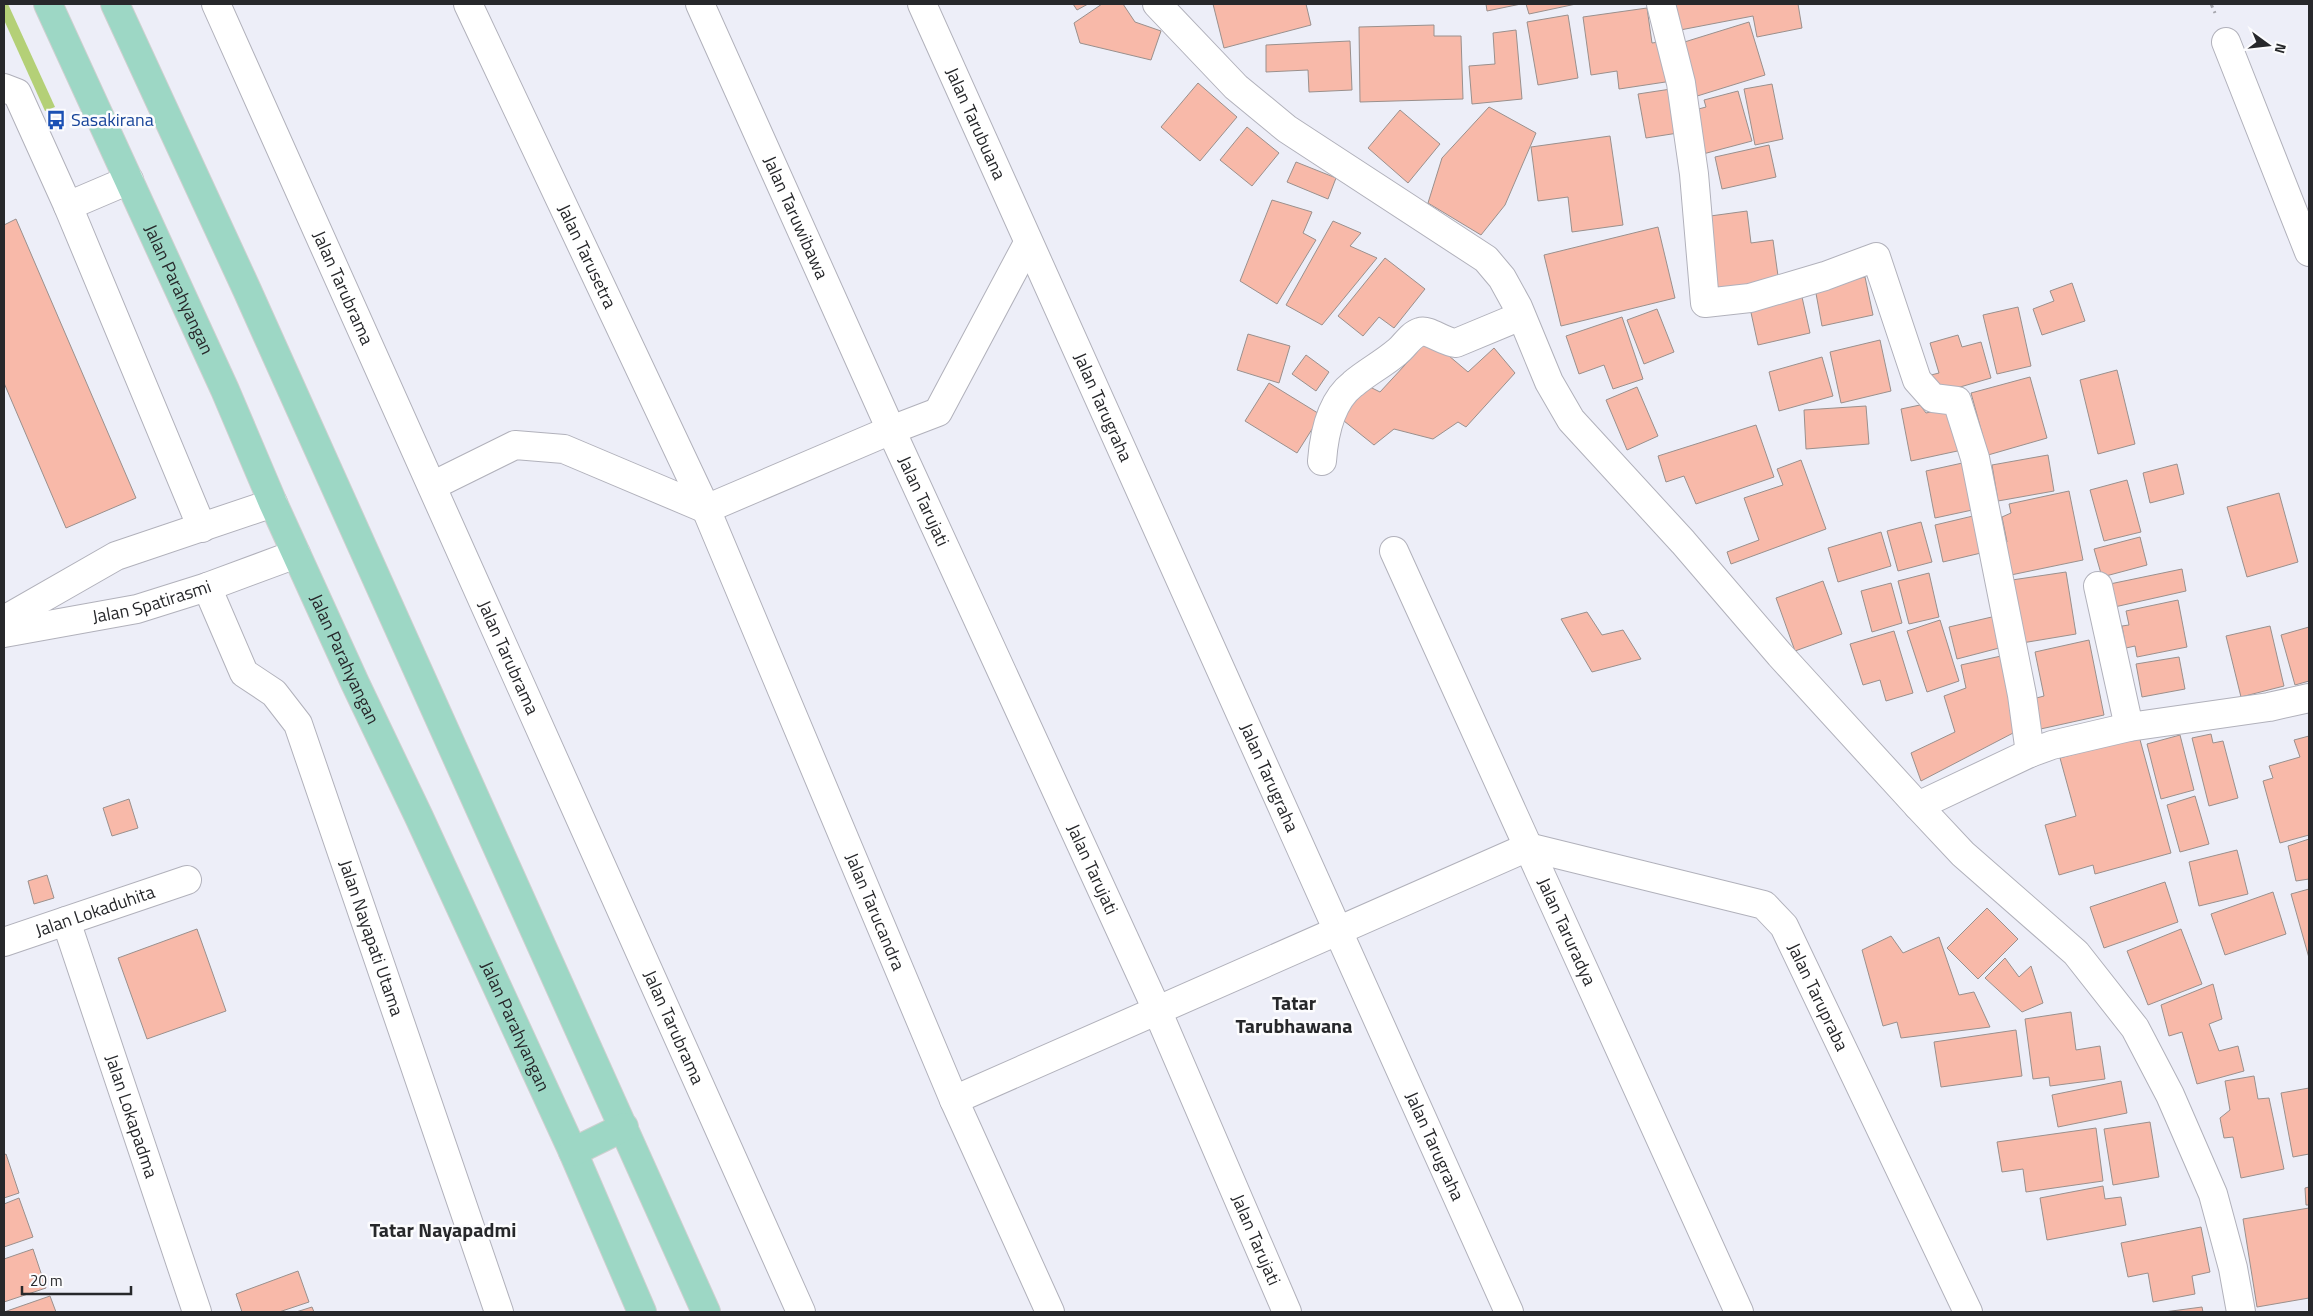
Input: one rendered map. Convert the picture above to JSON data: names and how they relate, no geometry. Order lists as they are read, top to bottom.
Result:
{
  "streets": {
    "main road": ["Jalan Parahyangan"],
    "street": [
      "Jalan Tarubuana",
      "Jalan Taruwibawa",
      "Jalan Tarusetra",
      "Jalan Tarubrama",
      "Jalan Tarugraha",
      "Jalan Tarujati",
      "Jalan Spatirasmi",
      "Jalan Lokaduhita",
      "Jalan Tarucandra",
      "Jalan Taruradya",
      "Jalan Nayapati Utama",
      "Jalan Tarupraba",
      "Jalan Lokapadma"
    ]
  },
  "crossings": [
    ["Jalan Tarubuana", "Jalan Tarugraha"],
    ["Jalan Taruwibawa", "Jalan Tarujati"],
    ["Jalan Tarusetra", "Jalan Tarucandra"],
    ["Jalan Parahyangan", "Jalan Spatirasmi"],
    ["Jalan Spatirasmi", "Jalan Nayapati Utama"],
    ["Jalan Lokaduhita", "Jalan Lokapadma"],
    ["Jalan Taruradya", "Jalan Tarupraba"]
  ],
  "districts": ["Tatar Tarubhawana", "Tatar Nayapadmi"],
  "places": {
    "bus stop": ["Sasakirana"]
  },
  "scale_bar": "20 m",
  "north": "right"
}
